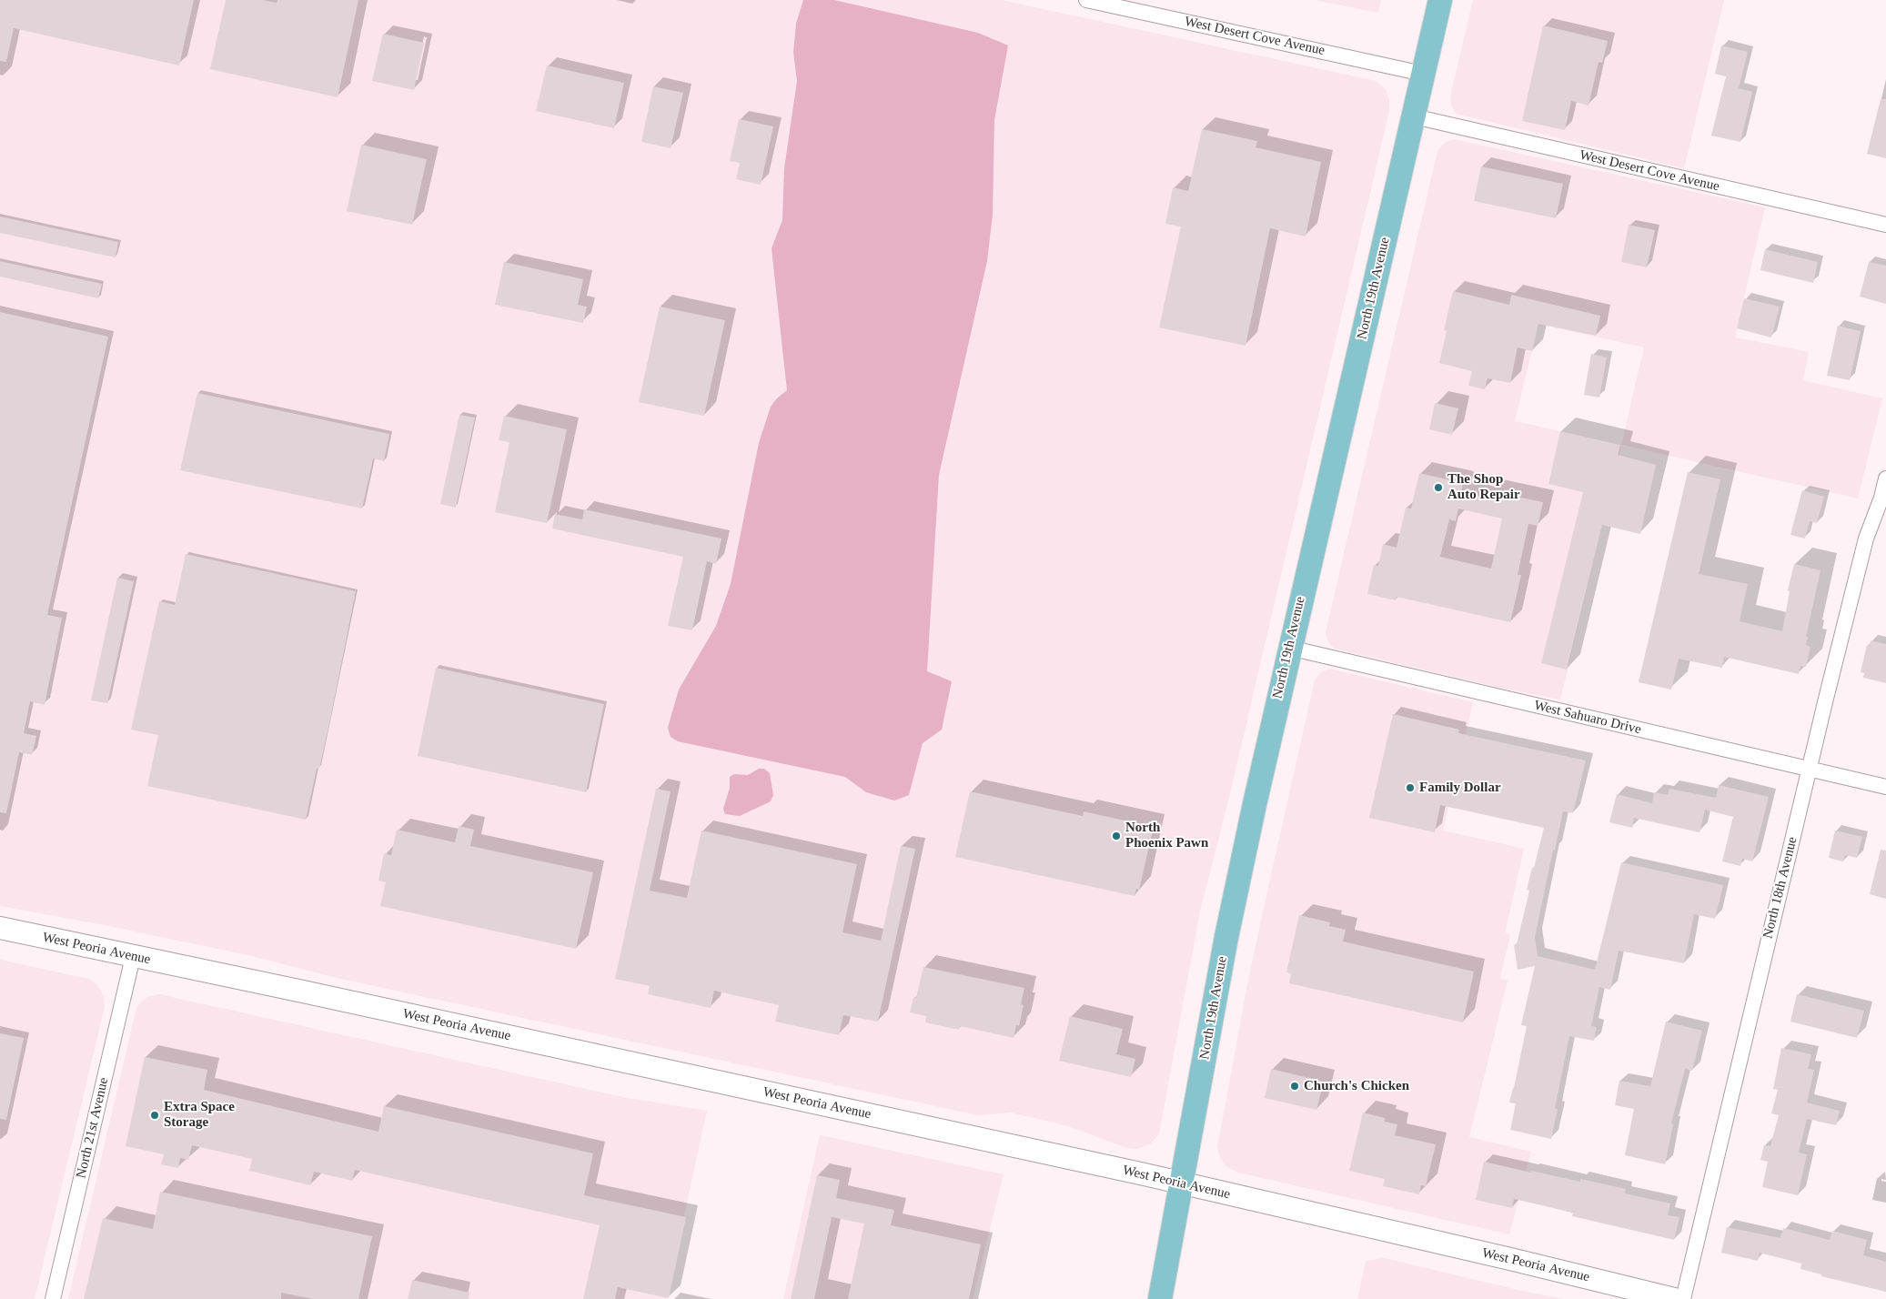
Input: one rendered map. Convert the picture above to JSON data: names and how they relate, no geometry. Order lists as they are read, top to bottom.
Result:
{
  "streets": {
    "main road": ["North 19th Avenue", "West Peoria Avenue"],
    "street": [
      "West Desert Cove Avenue",
      "West Sahuaro Drive",
      "North 18th Avenue",
      "North 21st Avenue"
    ]
  },
  "crossings": [
    ["West Desert Cove Avenue", "North 19th Avenue"],
    ["North 19th Avenue", "West Sahuaro Drive"],
    ["North 19th Avenue", "West Peoria Avenue"],
    ["West Sahuaro Drive", "North 18th Avenue"],
    ["West Peoria Avenue", "North 21st Avenue"]
  ],
  "places": [
    "The Shop Auto Repair",
    "Family Dollar",
    "North Phoenix Pawn",
    "Church's Chicken",
    "Extra Space Storage"
  ]
}
